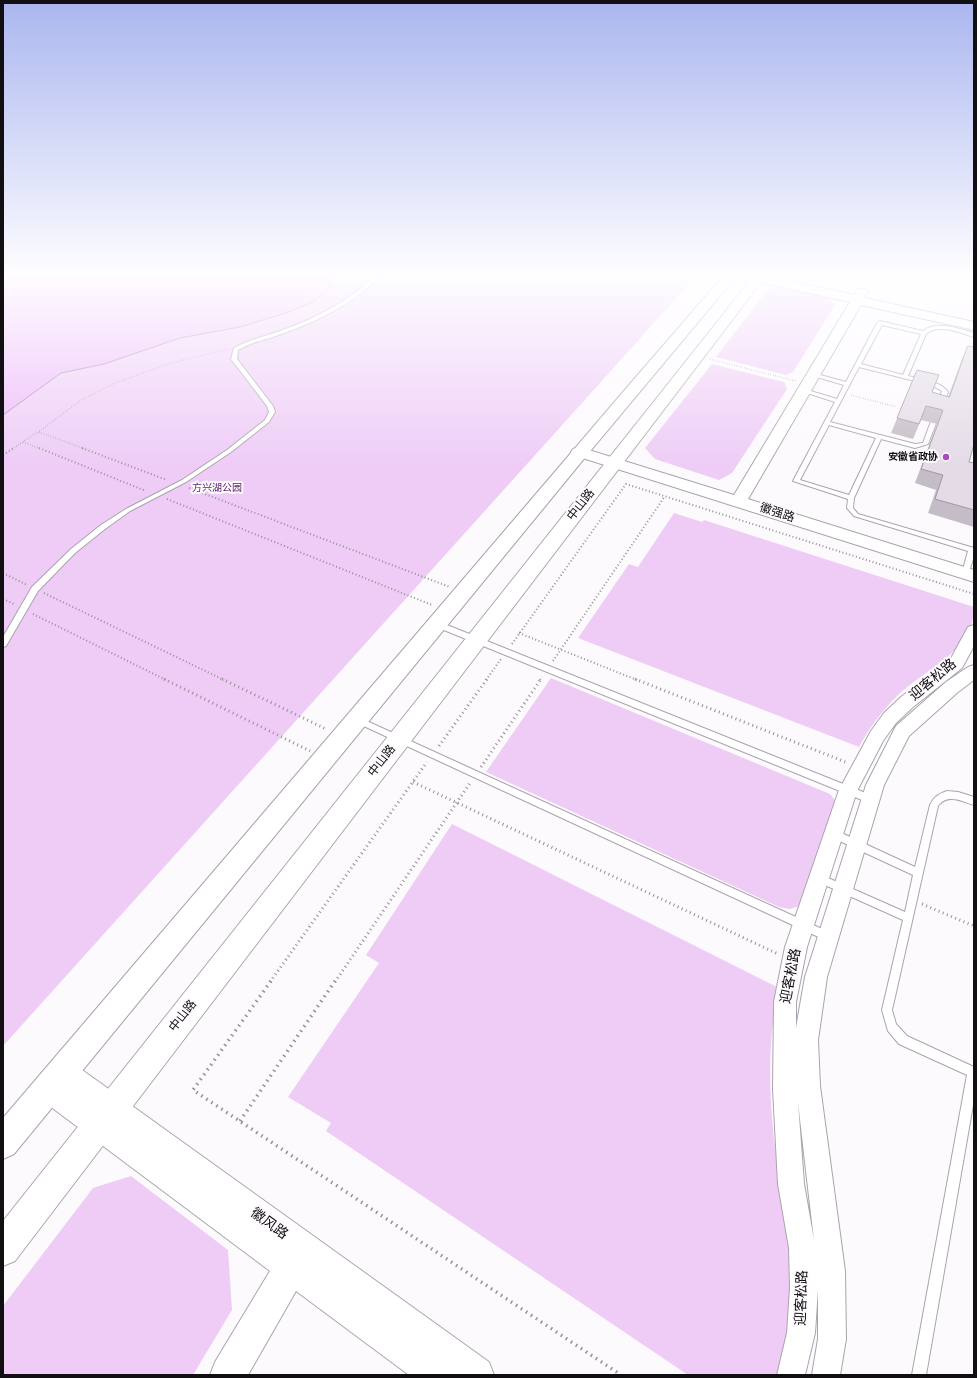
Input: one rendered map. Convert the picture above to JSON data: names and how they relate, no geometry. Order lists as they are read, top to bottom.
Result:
{
  "streets": {
    "main road": ["中山路"],
    "street": ["徽强路", "迎客松路", "徽风路"]
  },
  "crossings": [
    ["中山路", "徽强路"],
    ["中山路", "徽风路"]
  ],
  "parks": ["方兴湖公园"],
  "places": ["安徽省政协"]
}
